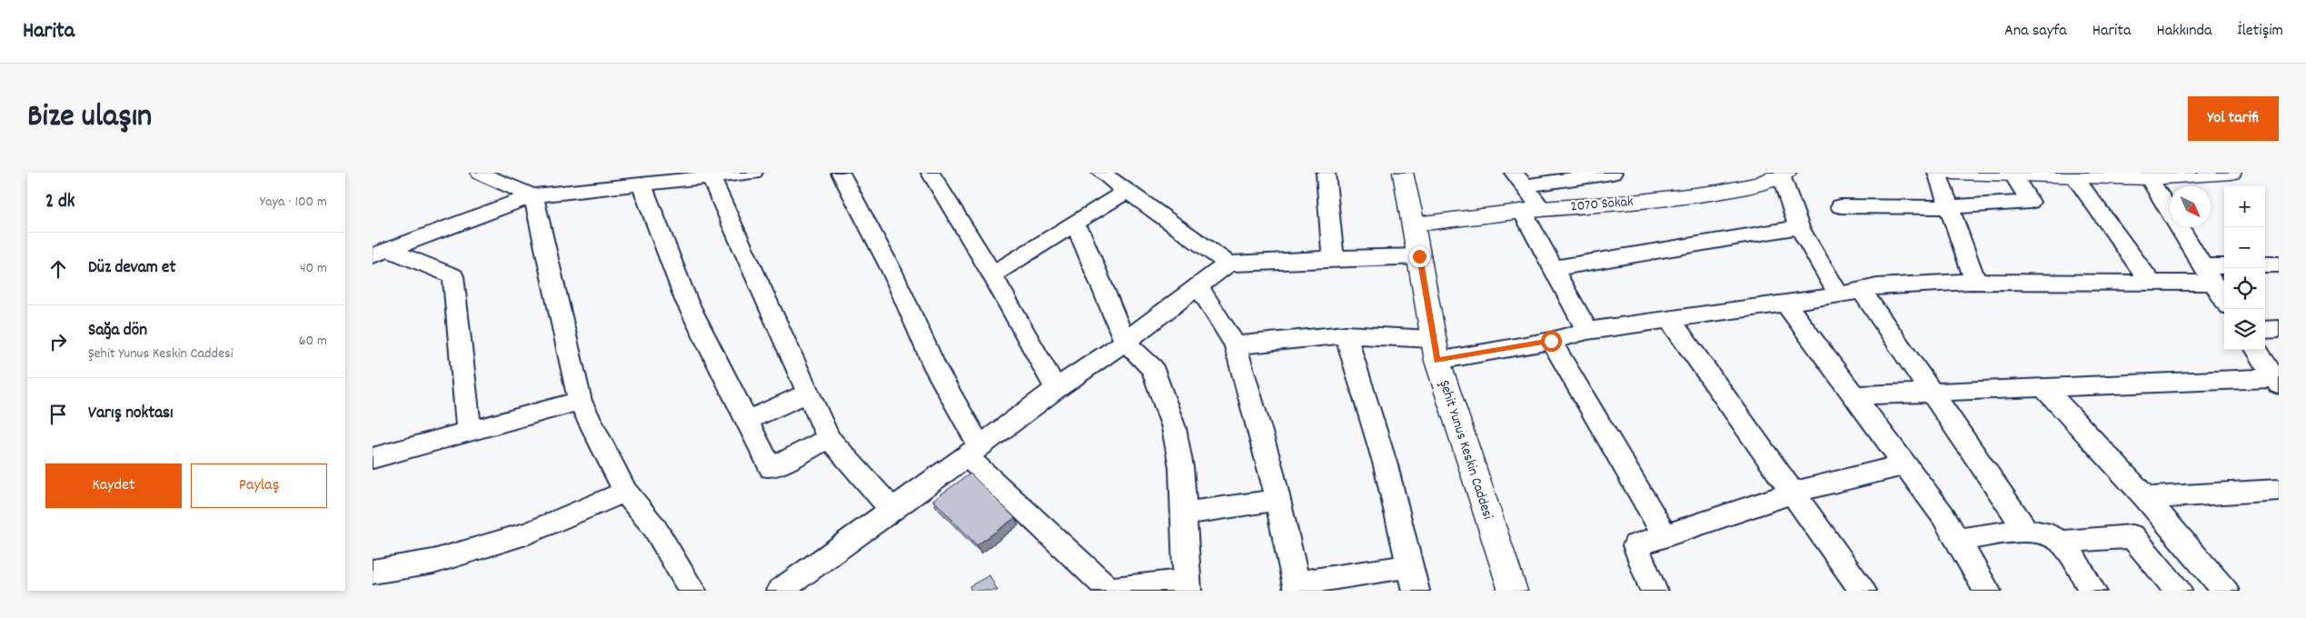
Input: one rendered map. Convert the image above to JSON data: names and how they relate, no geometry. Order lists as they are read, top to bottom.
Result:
{
  "streets": {
    "street": ["2070 Sokak", "Şehit Yunus Keskin Caddesi"]
  },
  "crossings": [
    ["2070 Sokak", "Şehit Yunus Keskin Caddesi"]
  ],
  "north": "bottom right",
  "page": {
    "header": "Harita",
    "nav": [
      "Ana sayfa",
      "Harita",
      "Hakkında",
      "İletişim"
    ],
    "title": "Bize ulaşın",
    "buttons": [
      "Yol tarifi",
      ["Kaydet", "Paylaş"]
    ],
    "heading": ["2 dk", "Yaya · 100 m"],
    "map_buttons": ["+", "−"],
    "list": [
      ["Düz devam et", "40 m"],
      ["Sağa dön", "Şehit Yunus Keskin Caddesi", "60 m"],
      "Varış noktası"
    ]
  }
}
